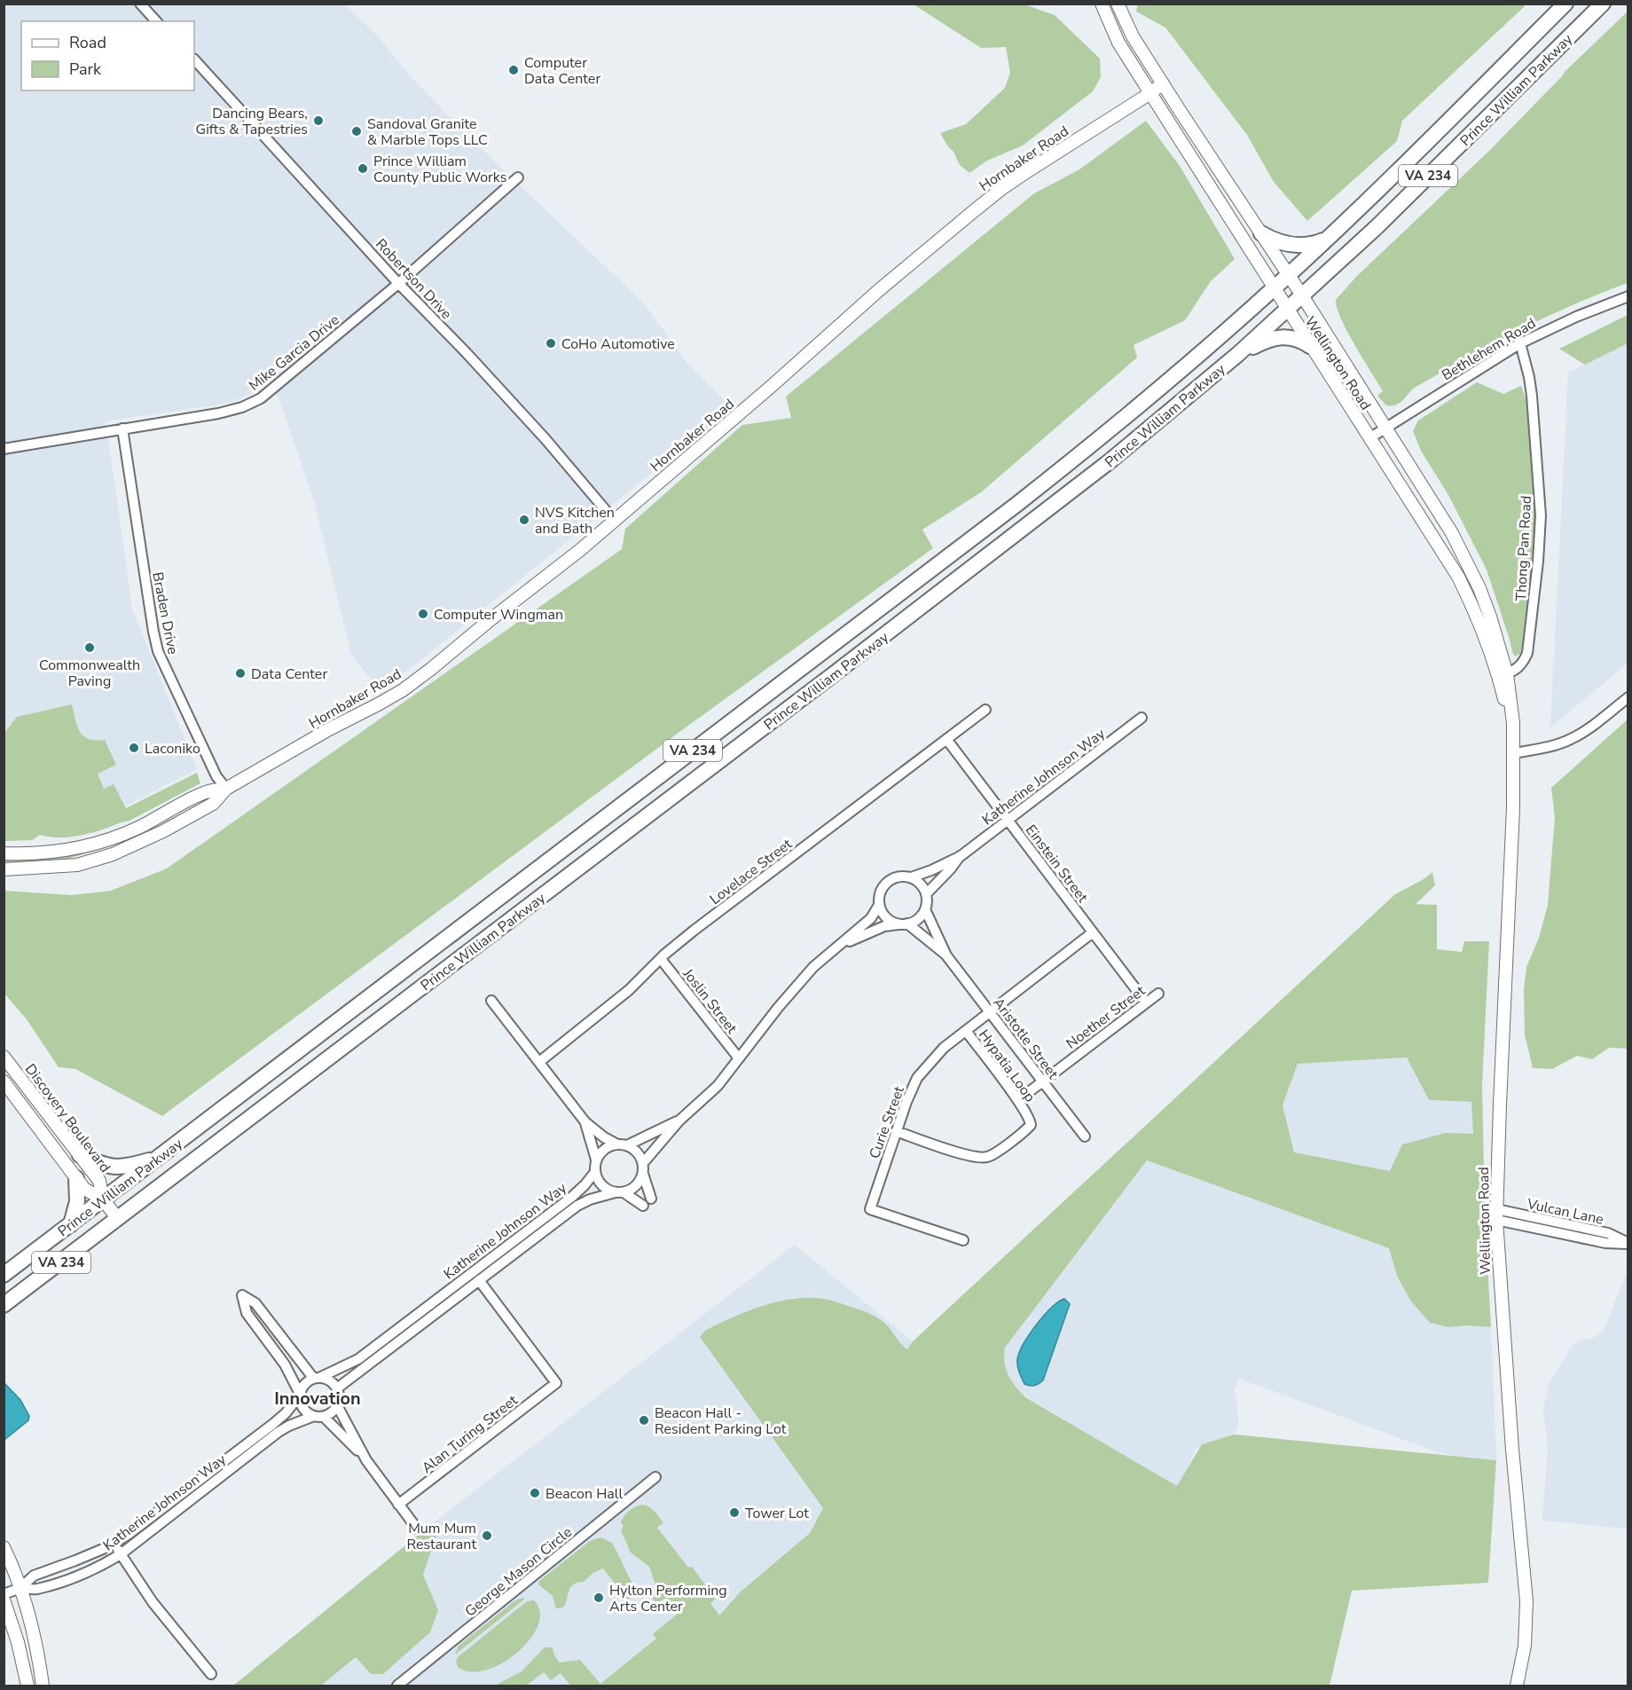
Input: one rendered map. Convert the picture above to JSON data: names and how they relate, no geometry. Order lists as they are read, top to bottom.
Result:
{
  "streets": {
    "highway": ["Prince William Parkway", "VA 234"],
    "main road": ["Hornbaker Road", "Wellington Road", "Discovery Boulevard"],
    "street": [
      "Robertson Drive",
      "Bethlehem Road",
      "Mike Garcia Drive",
      "Thong Pan Road",
      "Braden Drive",
      "Katherine Johnson Way",
      "Einstein Street",
      "Lovelace Street",
      "Joslin Street",
      "Noether Street",
      "Aristotle Street",
      "Hypatia Loop",
      "Curie Street",
      "Vulcan Lane",
      "Alan Turing Street",
      "George Mason Circle"
    ]
  },
  "crossings": [
    ["Prince William Parkway", "Wellington Road"],
    ["Prince William Parkway", "Discovery Boulevard"],
    ["Hornbaker Road", "Robertson Drive"],
    ["Hornbaker Road", "Wellington Road"],
    ["Hornbaker Road", "Braden Drive"],
    ["Robertson Drive", "Mike Garcia Drive"],
    ["Bethlehem Road", "Wellington Road"],
    ["Bethlehem Road", "Thong Pan Road"],
    ["Mike Garcia Drive", "Braden Drive"],
    ["Wellington Road", "Thong Pan Road"],
    ["Wellington Road", "Vulcan Lane"],
    ["Katherine Johnson Way", "Einstein Street"],
    ["Katherine Johnson Way", "Aristotle Street"],
    ["Katherine Johnson Way", "Alan Turing Street"],
    ["Einstein Street", "Lovelace Street"],
    ["Einstein Street", "Noether Street"],
    ["Einstein Street", "Curie Street"],
    ["Lovelace Street", "Joslin Street"],
    ["Noether Street", "Aristotle Street"],
    ["Noether Street", "Hypatia Loop"],
    ["Aristotle Street", "Curie Street"],
    ["Hypatia Loop", "Curie Street"]
  ],
  "districts": ["Innovation"],
  "places": [
    "Computer Data Center",
    "Dancing Bears, Gifts & Tapestries",
    "Sandoval Granite & Marble Tops LLC",
    "Prince William County Public Works",
    "CoHo Automotive",
    "NVS Kitchen and Bath",
    "Computer Wingman",
    "Commonwealth Paving",
    "Data Center",
    "Laconiko",
    "Beacon Hall - Resident Parking Lot",
    "Beacon Hall",
    "Tower Lot",
    "Mum Mum Restaurant",
    "Hylton Performing Arts Center"
  ],
  "legend": ["Road", "Park"]
}
